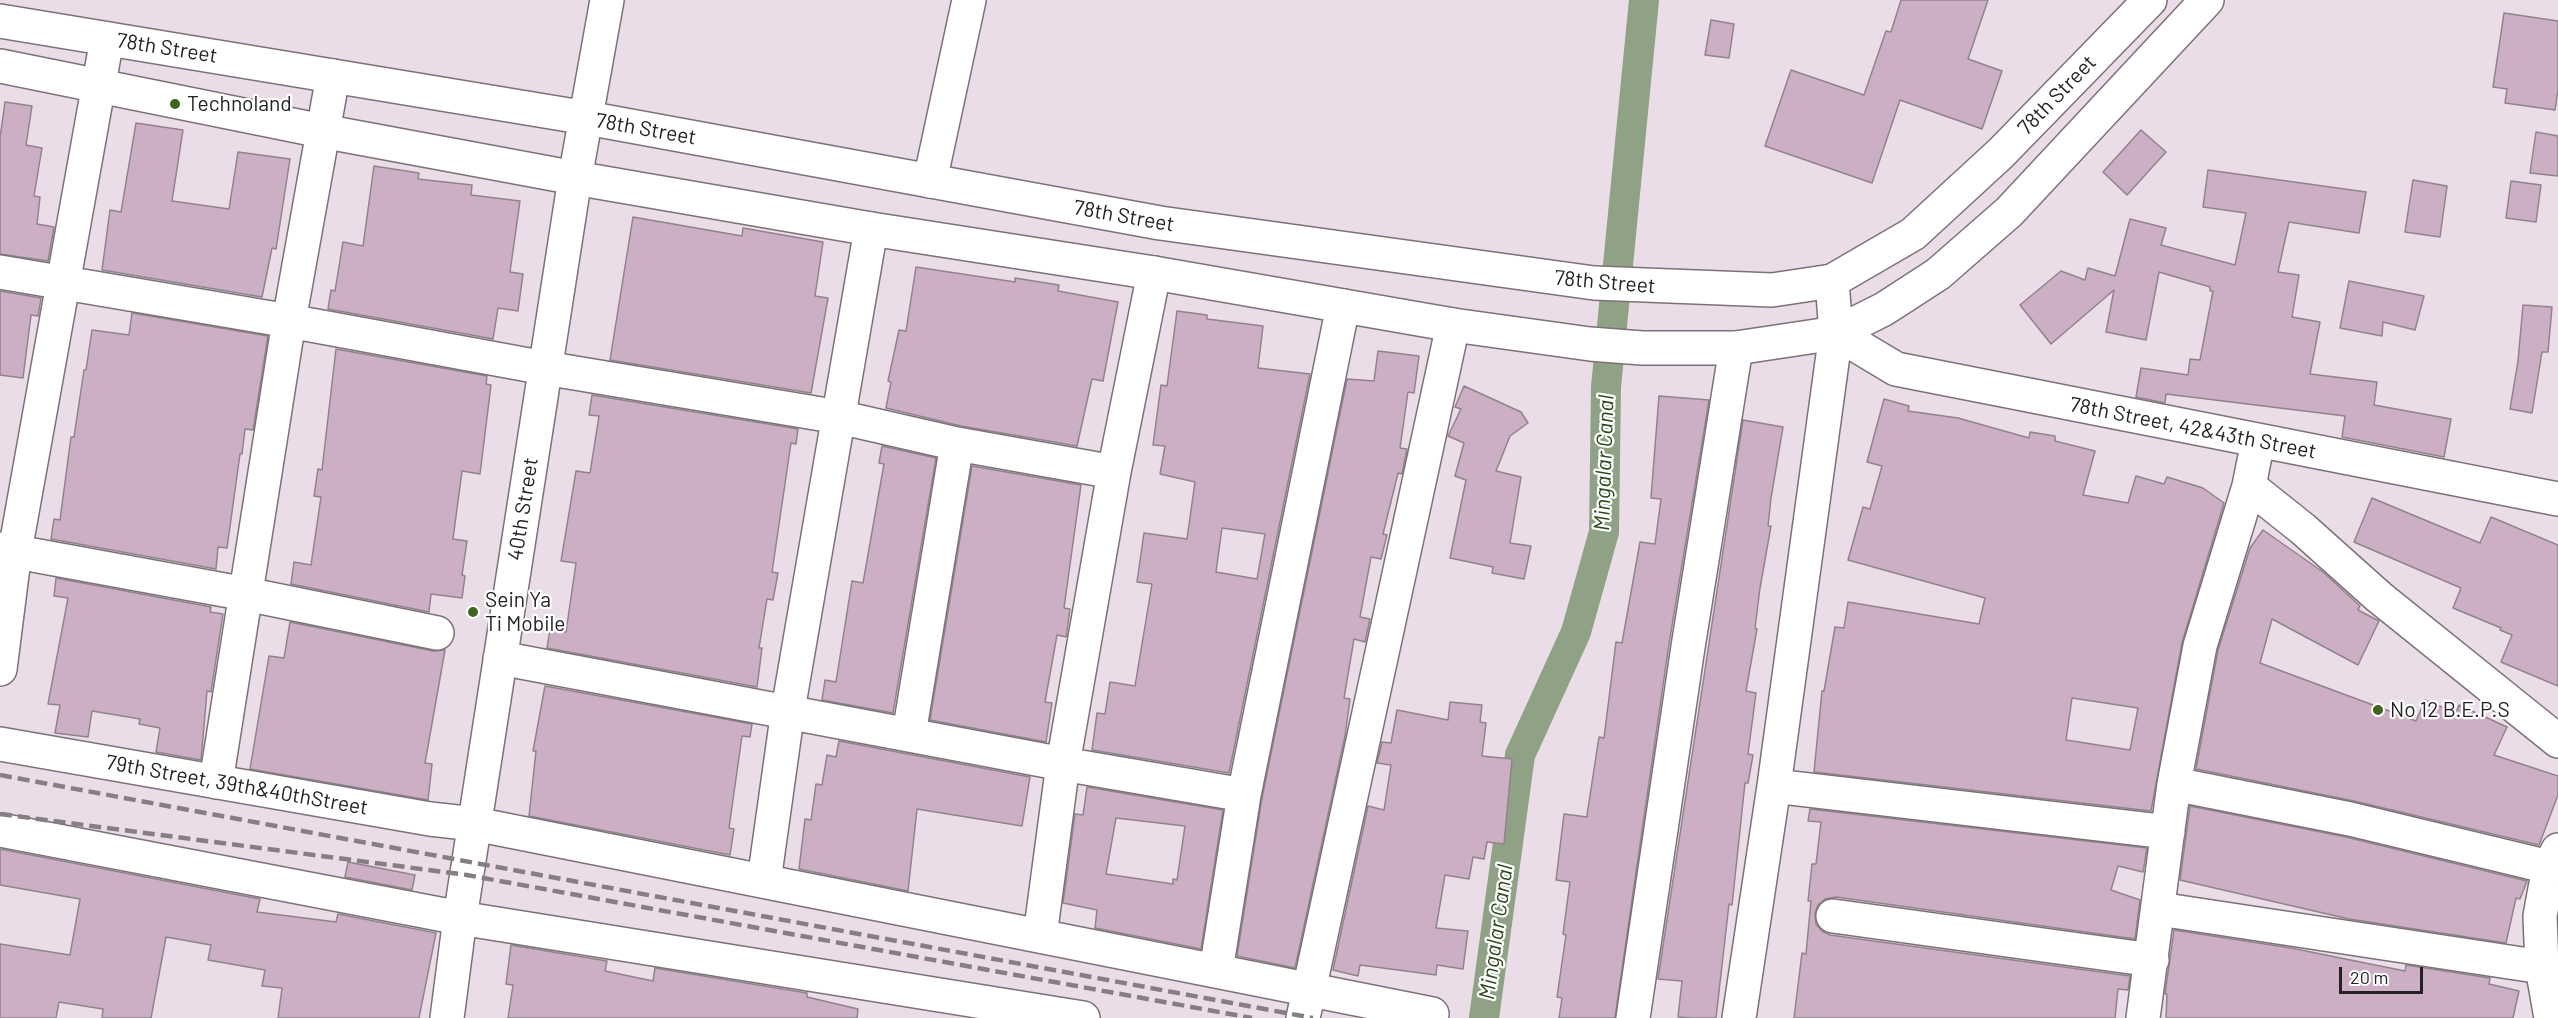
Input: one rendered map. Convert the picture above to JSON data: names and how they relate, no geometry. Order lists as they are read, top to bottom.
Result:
{
  "streets": {
    "street": [
      "78th Street",
      "78th Street, 42&43th Street",
      "40th Street",
      "79th Street, 39th&40thStreet"
    ]
  },
  "crossings": [
    ["78th Street", "78th Street, 42&43th Street"],
    ["78th Street", "40th Street"],
    ["40th Street", "79th Street, 39th&40thStreet"]
  ],
  "water": ["Mingalar Canal"],
  "places": ["Technoland", "Sein Ya Ti Mobile", "No 12 B.E.P.S"],
  "scale_bar": "20 m"
}
